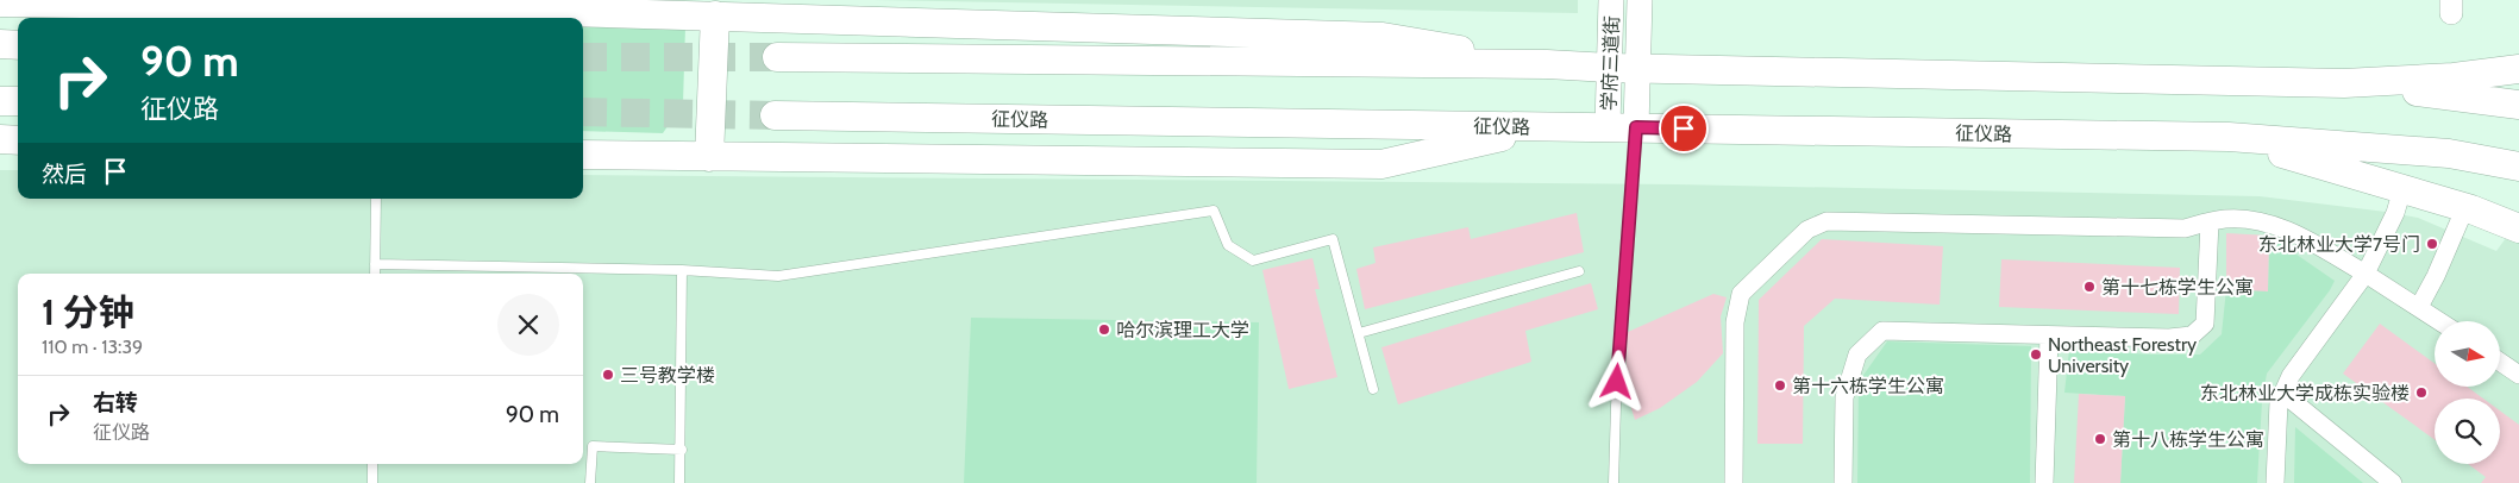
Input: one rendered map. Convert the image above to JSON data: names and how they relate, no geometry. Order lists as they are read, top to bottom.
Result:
{
  "streets": {
    "main road": ["学府三道街", "征仪路"]
  },
  "crossings": [
    ["学府三道街", "征仪路"]
  ],
  "places": [
    "东北林业大学7号门",
    "第十七栋学生公寓",
    "哈尔滨理工大学",
    "Northeast Forestry University",
    "三号教学楼",
    "第十六栋学生公寓",
    "东北林业大学成栋实验楼",
    "第十八栋学生公寓"
  ],
  "north": "right",
  "page": {
    "turn": ["90 m", "征仪路"],
    "then": "然后",
    "heading": ["1 分钟", "110 m · 13:39"],
    "list": [
      {
        "name": "右转",
        "note": "征仪路",
        "value": "90 m"
      }
    ]
  }
}
